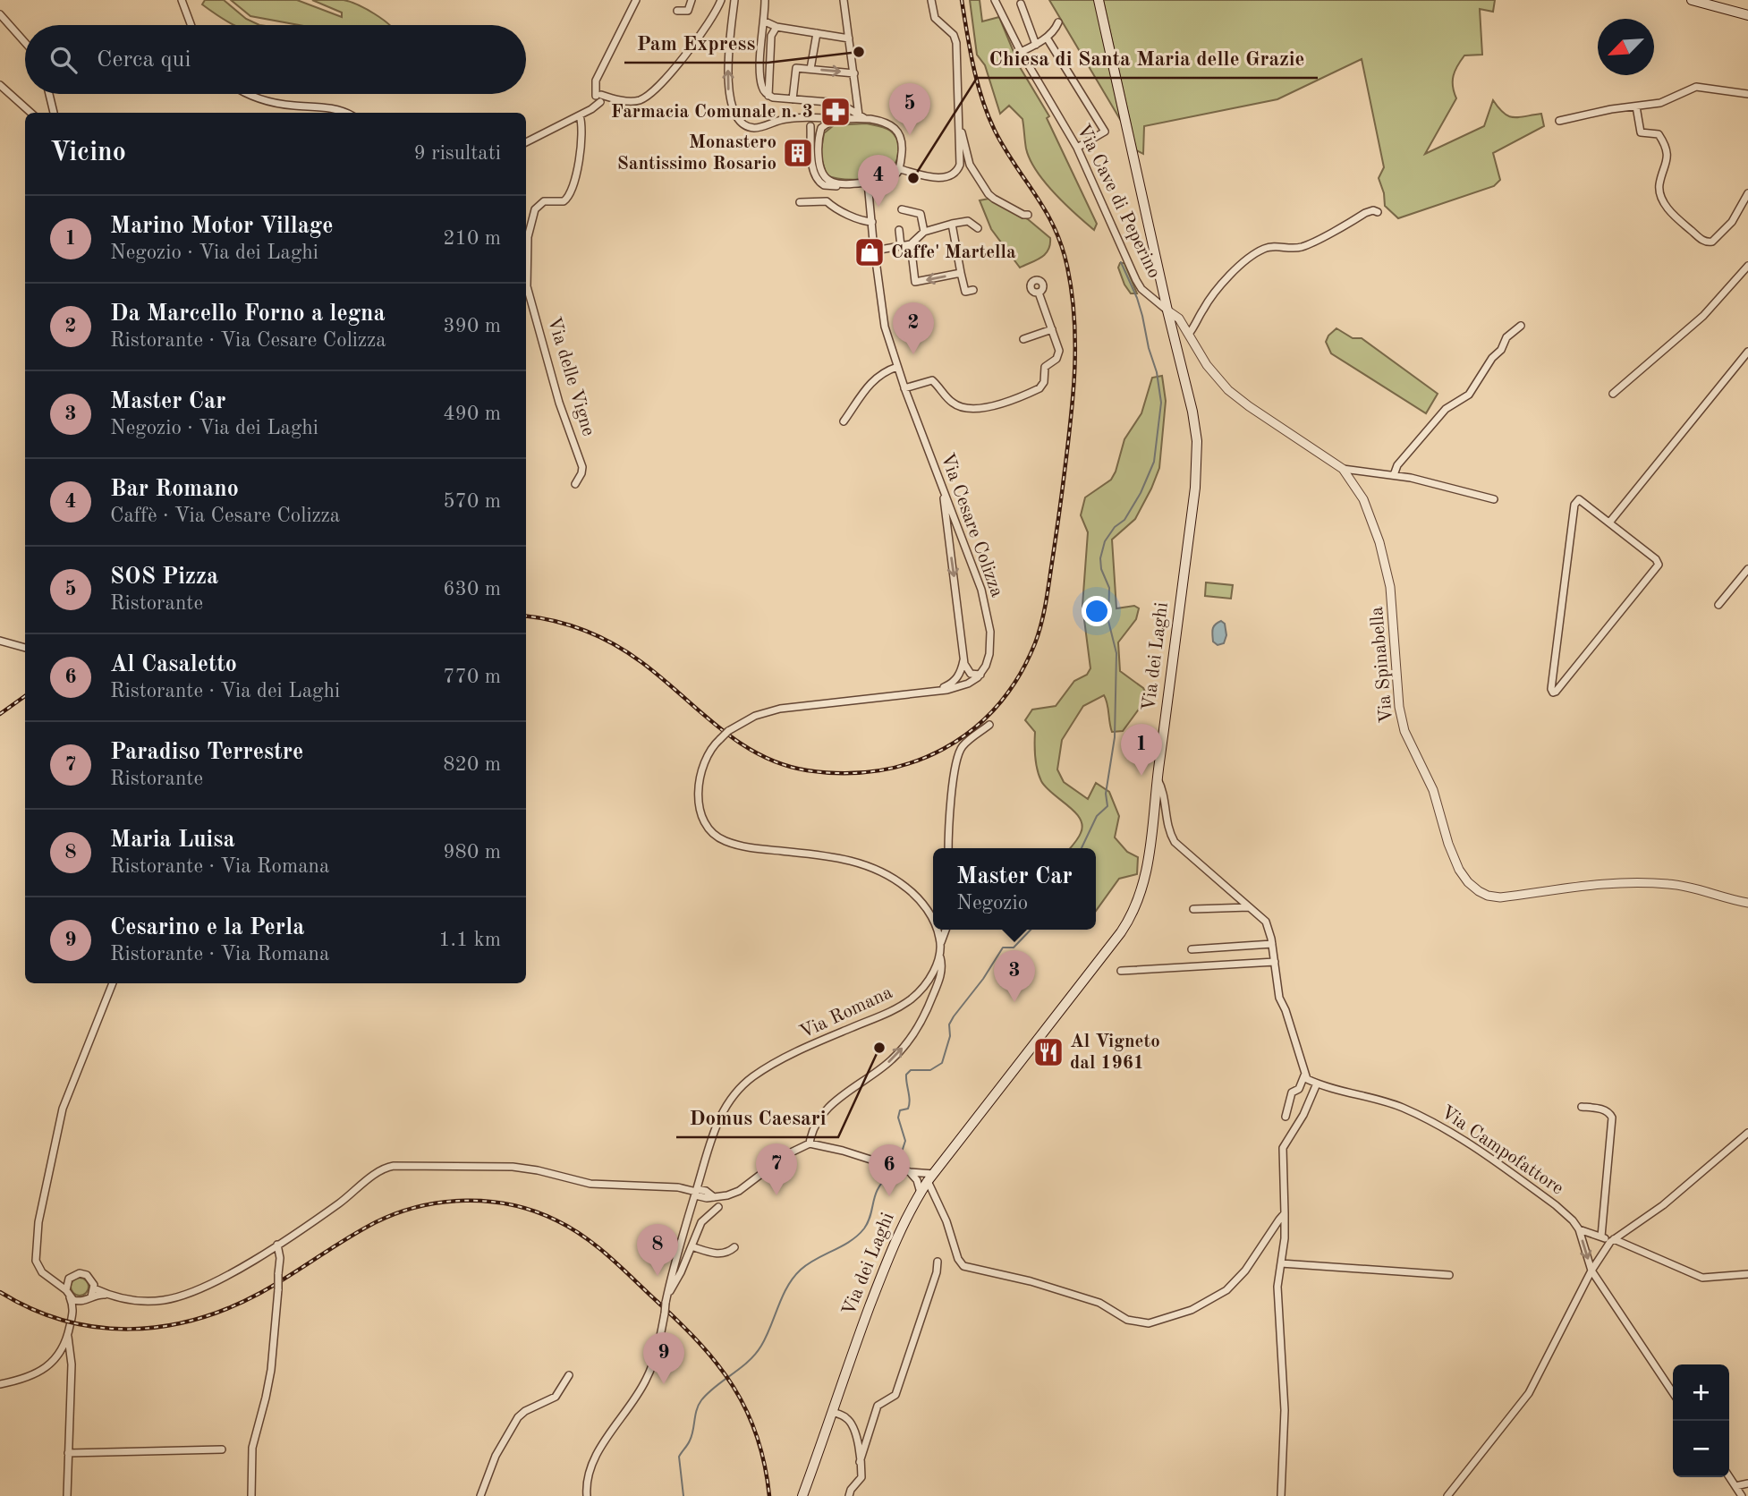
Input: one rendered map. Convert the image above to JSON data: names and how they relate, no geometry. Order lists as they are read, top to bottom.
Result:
{
  "streets": {
    "main road": ["Via dei Laghi"],
    "street": [
      "Via Cave di Peperino",
      "Via delle Vigne",
      "Via Cesare Colizza",
      "Via Spinabella",
      "Via Romana",
      "Via Campofattore"
    ]
  },
  "crossings": [
    ["Via Cave di Peperino", "Via dei Laghi"],
    ["Via Cave di Peperino", "Via Spinabella"],
    ["Via Cesare Colizza", "Via Romana"],
    ["Via dei Laghi", "Via Spinabella"]
  ],
  "places": {
    "other": ["Pam Express", "Chiesa di Santa Maria delle Grazie", "Domus Caesari"],
    "pharmacy": ["Farmacia Comunale n. 3"],
    "building": ["Monastero Santissimo Rosario"],
    "shop": ["Caffe' Martella"],
    "restaurant": ["Al Vigneto dal 1961"]
  },
  "north": "bottom left",
  "page": {
    "search": "Cerca qui",
    "pins": [
      "5",
      "4",
      "2",
      "1",
      "3",
      "7",
      "6",
      "8",
      "9"
    ],
    "heading": ["Vicino", "9 risultati"],
    "list": [
      {
        "mark": "1",
        "name": "Marino Motor Village",
        "note": "Negozio · Via dei Laghi",
        "value": "210 m"
      },
      {
        "mark": "2",
        "name": "Da Marcello Forno a legna",
        "note": "Ristorante · Via Cesare Colizza",
        "value": "390 m"
      },
      {
        "mark": "3",
        "name": "Master Car",
        "note": "Negozio · Via dei Laghi",
        "value": "490 m"
      },
      {
        "mark": "4",
        "name": "Bar Romano",
        "note": "Caffè · Via Cesare Colizza",
        "value": "570 m"
      },
      {
        "mark": "5",
        "name": "SOS Pizza",
        "note": "Ristorante",
        "value": "630 m"
      },
      {
        "mark": "6",
        "name": "Al Casaletto",
        "note": "Ristorante · Via dei Laghi",
        "value": "770 m"
      },
      {
        "mark": "7",
        "name": "Paradiso Terrestre",
        "note": "Ristorante",
        "value": "820 m"
      },
      {
        "mark": "8",
        "name": "Maria Luisa",
        "note": "Ristorante · Via Romana",
        "value": "980 m"
      },
      {
        "mark": "9",
        "name": "Cesarino e la Perla",
        "note": "Ristorante · Via Romana",
        "value": "1.1 km"
      }
    ],
    "popup": ["Master Car", "Negozio"],
    "map_buttons": ["+", "−"]
  }
}
